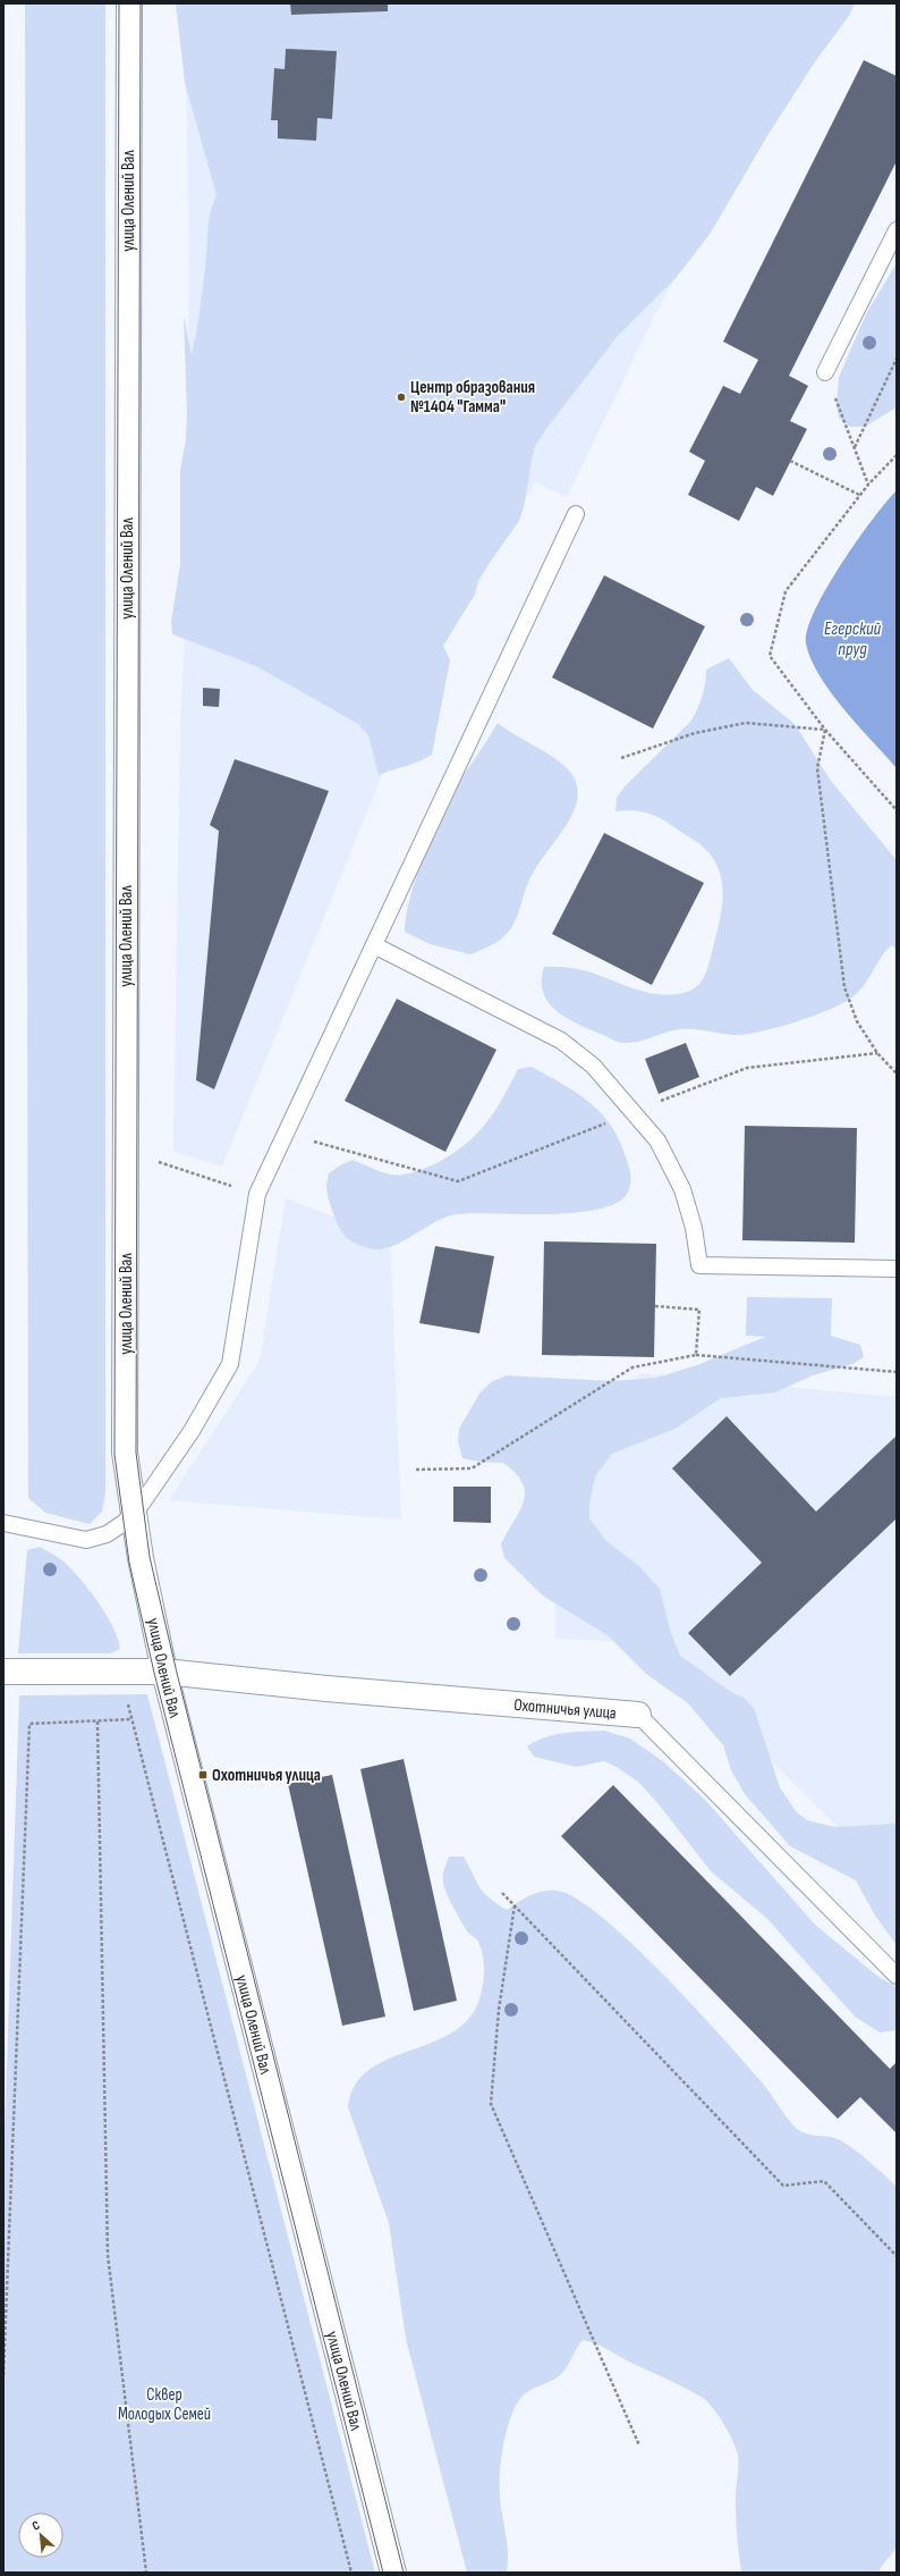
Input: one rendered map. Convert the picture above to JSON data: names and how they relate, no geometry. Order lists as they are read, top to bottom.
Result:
{
  "streets": {
    "street": ["улица Олений Вал", "Охотничья улица"]
  },
  "crossings": [
    ["улица Олений Вал", "Охотничья улица"]
  ],
  "water": ["Егерский пруд"],
  "parks": ["Сквер Молодых Семей"],
  "places": {
    "other": ["Центр образования №1404 \"Гамма\""],
    "transit": ["Охотничья улица"]
  },
  "north": "top left"
}
